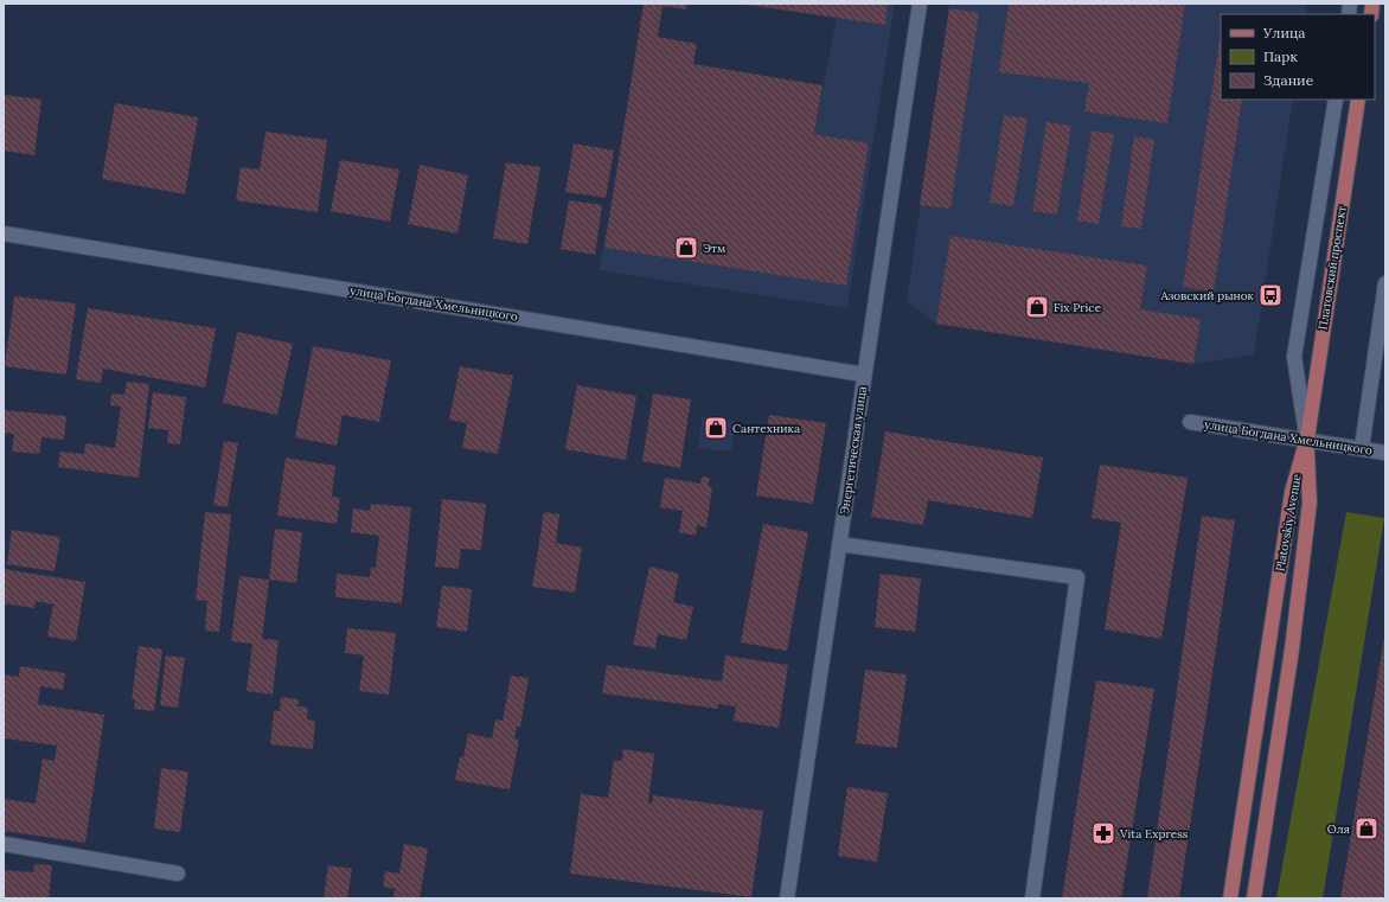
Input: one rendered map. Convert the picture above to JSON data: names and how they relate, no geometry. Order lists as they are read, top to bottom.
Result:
{
  "streets": {
    "main road": ["Платовский проспект", "Platovskiy Avenue"],
    "street": ["улица Богдана Хмельницкого", "Энергетическая улица"]
  },
  "crossings": [
    ["Платовский проспект", "улица Богдана Хмельницкого"],
    ["Платовский проспект", "Platovskiy Avenue"],
    ["улица Богдана Хмельницкого", "Энергетическая улица"],
    ["улица Богдана Хмельницкого", "Platovskiy Avenue"]
  ],
  "places": {
    "shop": [
      "Этм",
      "Fix Price",
      "Сантехника",
      "Оля"
    ],
    "bus stop": ["Азовский рынок"],
    "pharmacy": ["Vita Express"]
  },
  "legend": ["Улица", "Парк", "Здание"]
}
